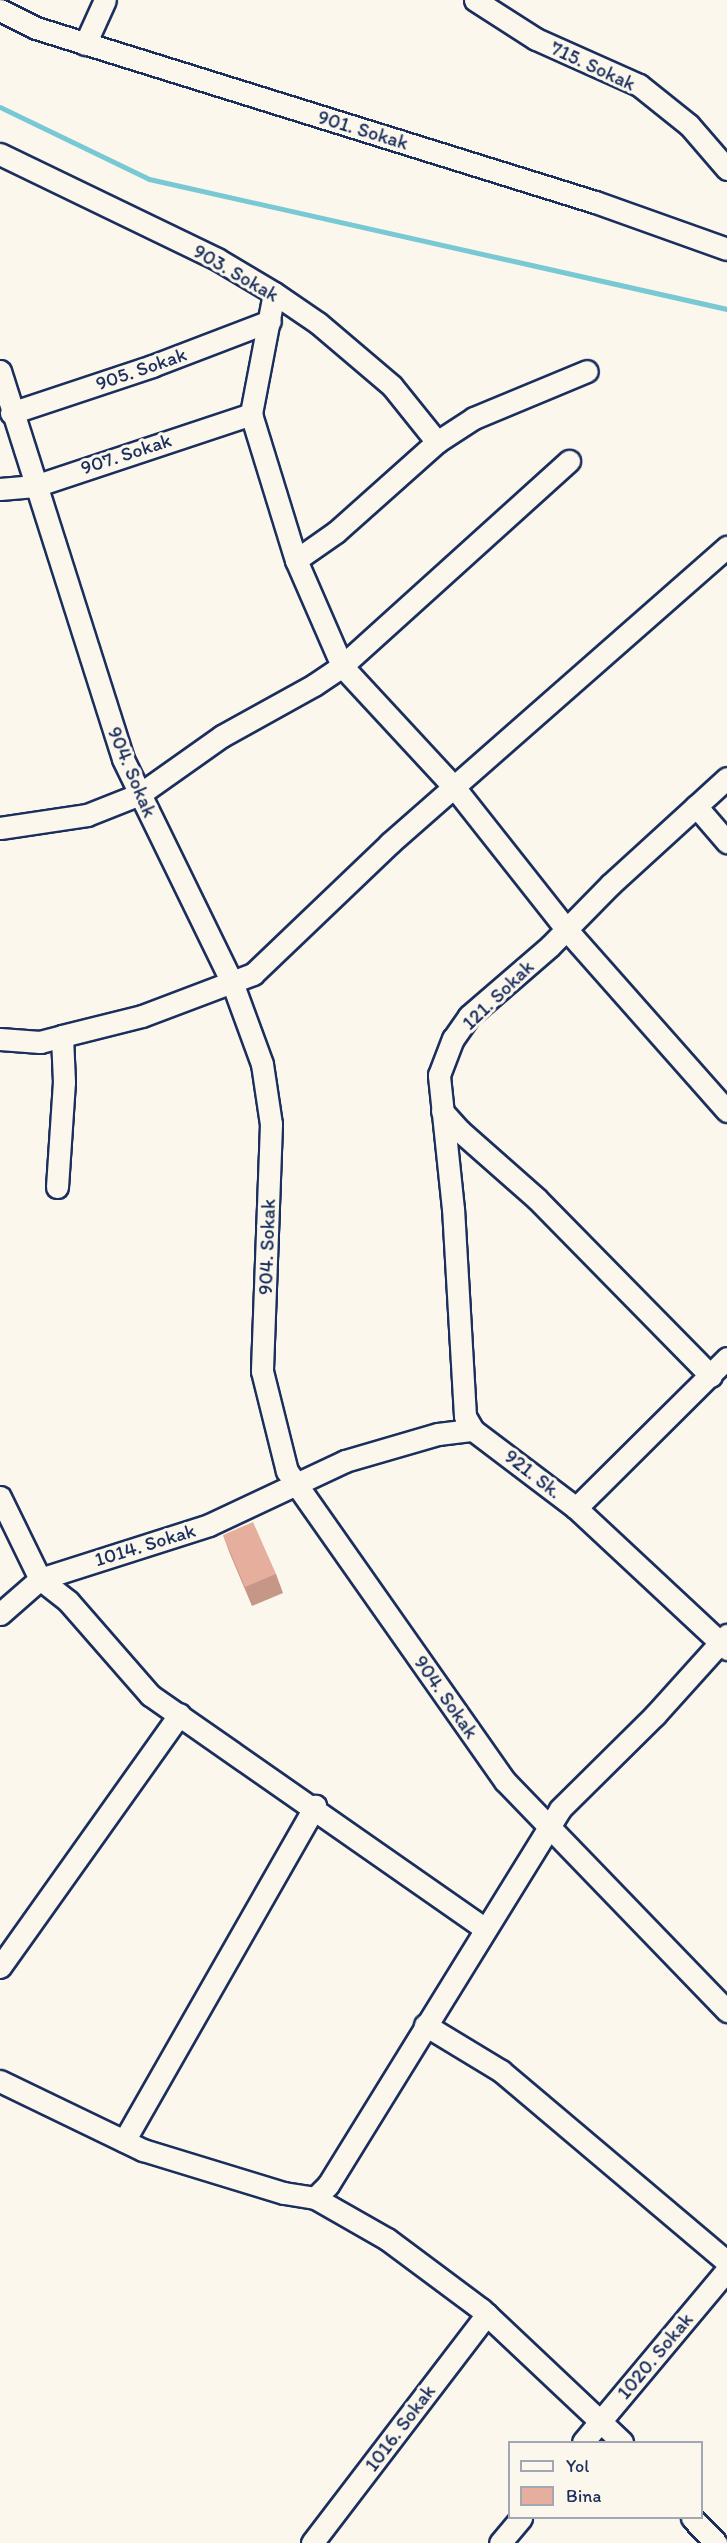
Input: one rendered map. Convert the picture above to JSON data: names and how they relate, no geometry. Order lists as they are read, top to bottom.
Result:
{
  "streets": {
    "street": [
      "715. Sokak",
      "901. Sokak",
      "903. Sokak",
      "905. Sokak",
      "907. Sokak",
      "904. Sokak",
      "121. Sokak",
      "921. Sk.",
      "1014. Sokak",
      "1020. Sokak",
      "1016. Sokak"
    ]
  },
  "crossings": [
    ["905. Sokak", "904. Sokak"],
    ["907. Sokak", "904. Sokak"],
    ["904. Sokak", "1014. Sokak"],
    ["121. Sokak", "921. Sk."]
  ],
  "legend": ["Yol", "Bina"]
}
